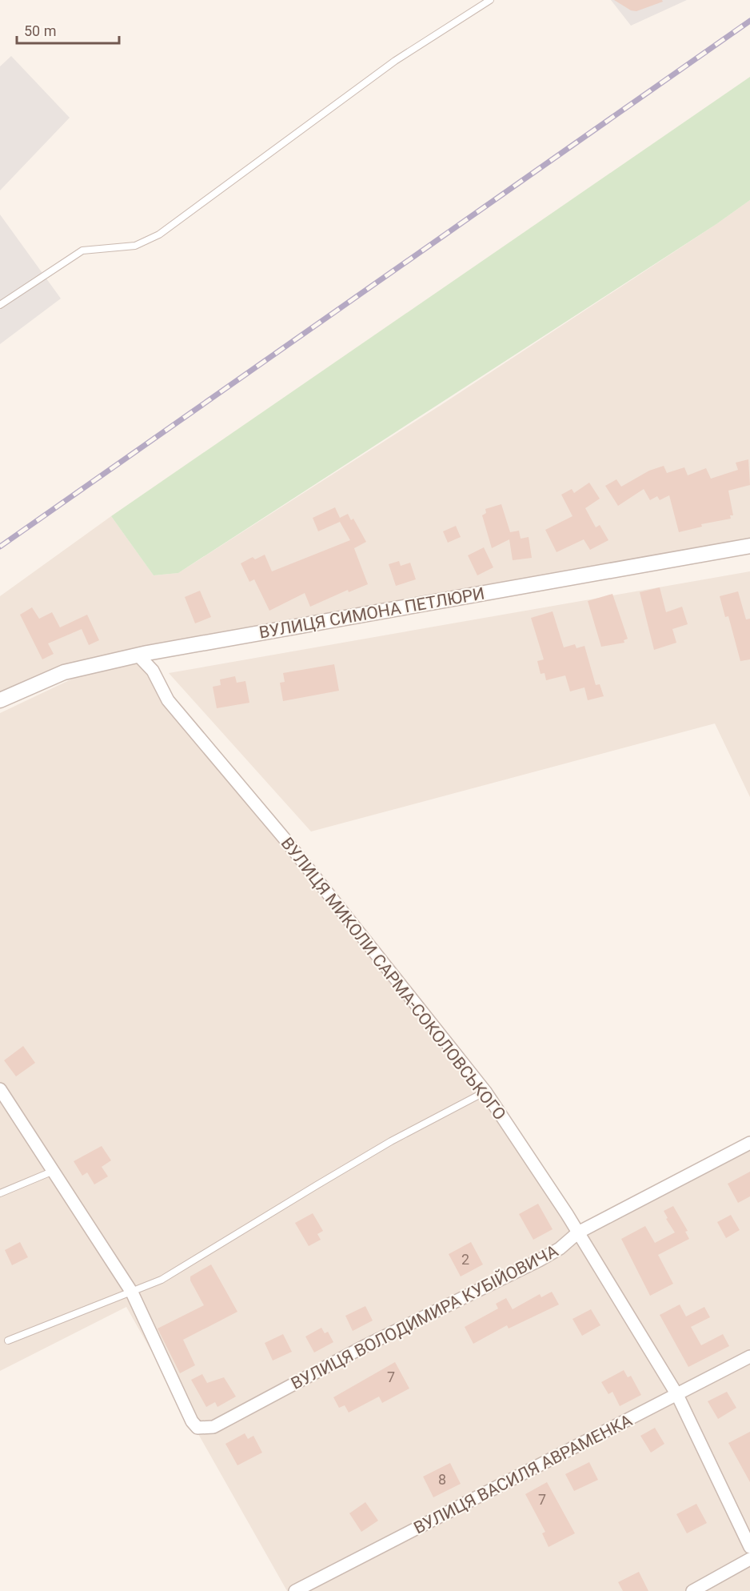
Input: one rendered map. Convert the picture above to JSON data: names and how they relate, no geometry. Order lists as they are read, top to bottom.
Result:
{
  "streets": {
    "street": [
      "ВУЛИЦЯ СИМОНА ПЕТЛЮРИ",
      "ВУЛИЦЯ МИКОЛИ САРМА-СОКОЛОВСЬКОГО",
      "ВУЛИЦЯ ВОЛОДИМИРА КУБІЙОВИЧА",
      "ВУЛИЦЯ ВАСИЛЯ АВРАМЕНКА"
    ]
  },
  "crossings": [
    ["ВУЛИЦЯ СИМОНА ПЕТЛЮРИ", "ВУЛИЦЯ МИКОЛИ САРМА-СОКОЛОВСЬКОГО"],
    ["ВУЛИЦЯ МИКОЛИ САРМА-СОКОЛОВСЬКОГО", "ВУЛИЦЯ ВОЛОДИМИРА КУБІЙОВИЧА"],
    ["ВУЛИЦЯ МИКОЛИ САРМА-СОКОЛОВСЬКОГО", "ВУЛИЦЯ ВАСИЛЯ АВРАМЕНКА"]
  ],
  "house_numbers": [
    "2",
    "7",
    "8",
    "7"
  ],
  "scale_bar": "50 m"
}
